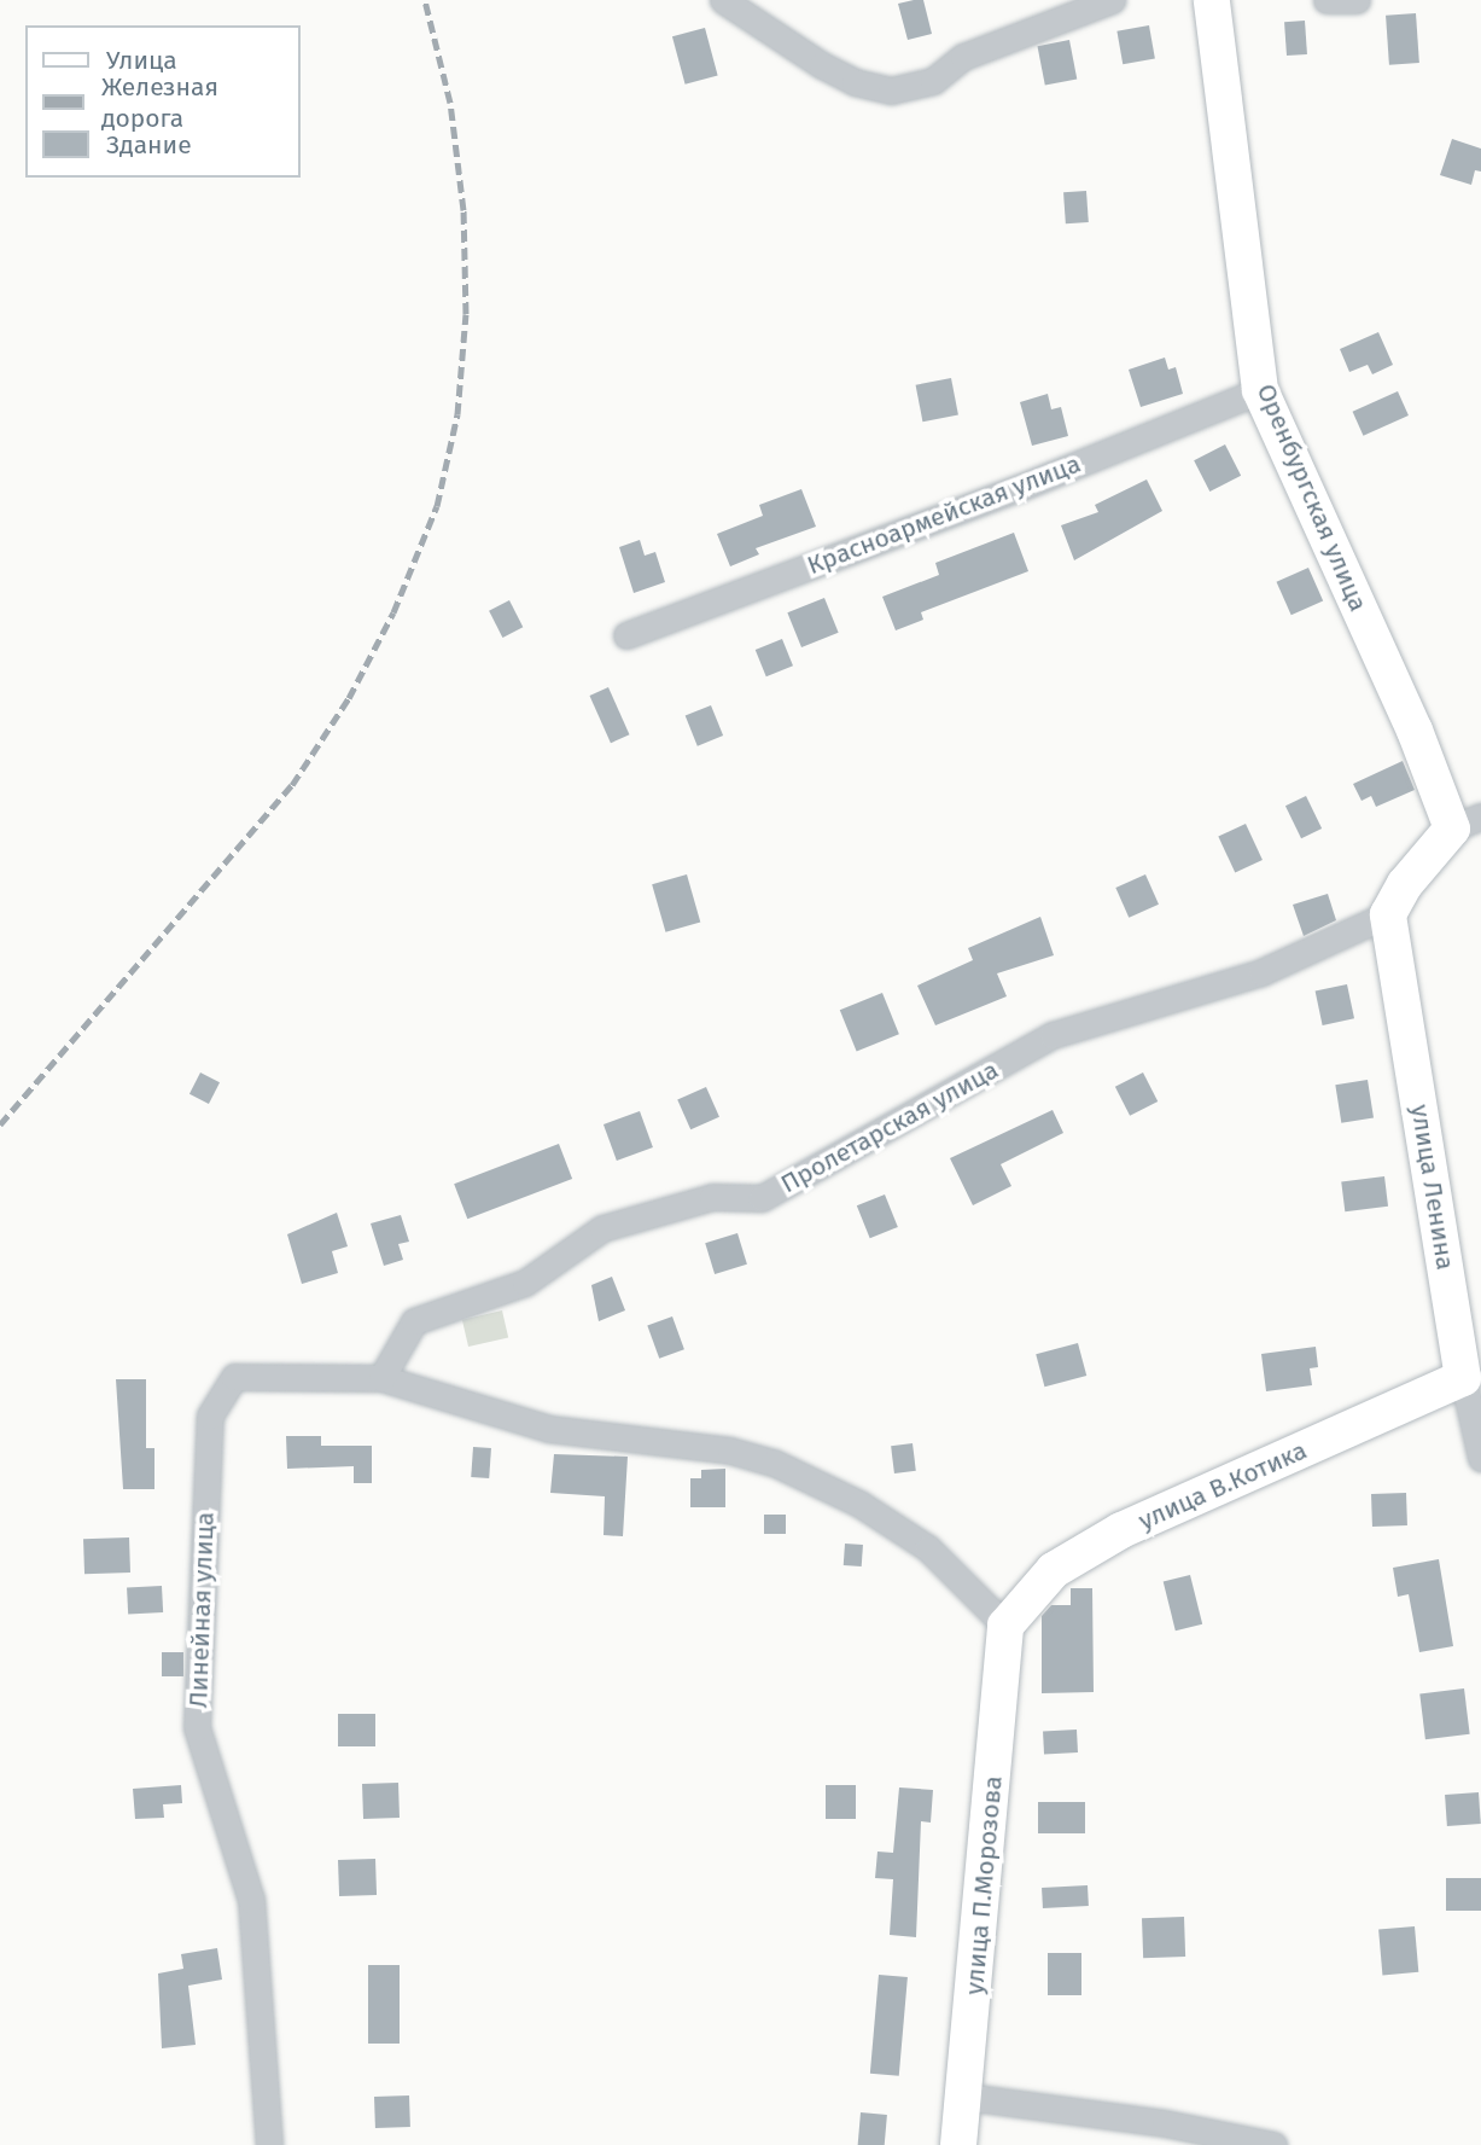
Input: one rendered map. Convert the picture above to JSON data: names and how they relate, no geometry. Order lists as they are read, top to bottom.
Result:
{
  "streets": {
    "street": [
      "Оренбургская улица",
      "Красноармейская улица",
      "Пролетарская улица",
      "улица Ленина",
      "улица В.Котика",
      "Линейная улица",
      "улица П.Морозова"
    ]
  },
  "crossings": [
    ["Оренбургская улица", "Красноармейская улица"],
    ["Пролетарская улица", "улица Ленина"],
    ["Пролетарская улица", "Линейная улица"],
    ["улица Ленина", "улица В.Котика"],
    ["улица В.Котика", "улица П.Морозова"]
  ],
  "legend": ["Улица", "Железная дорога", "Здание"]
}
